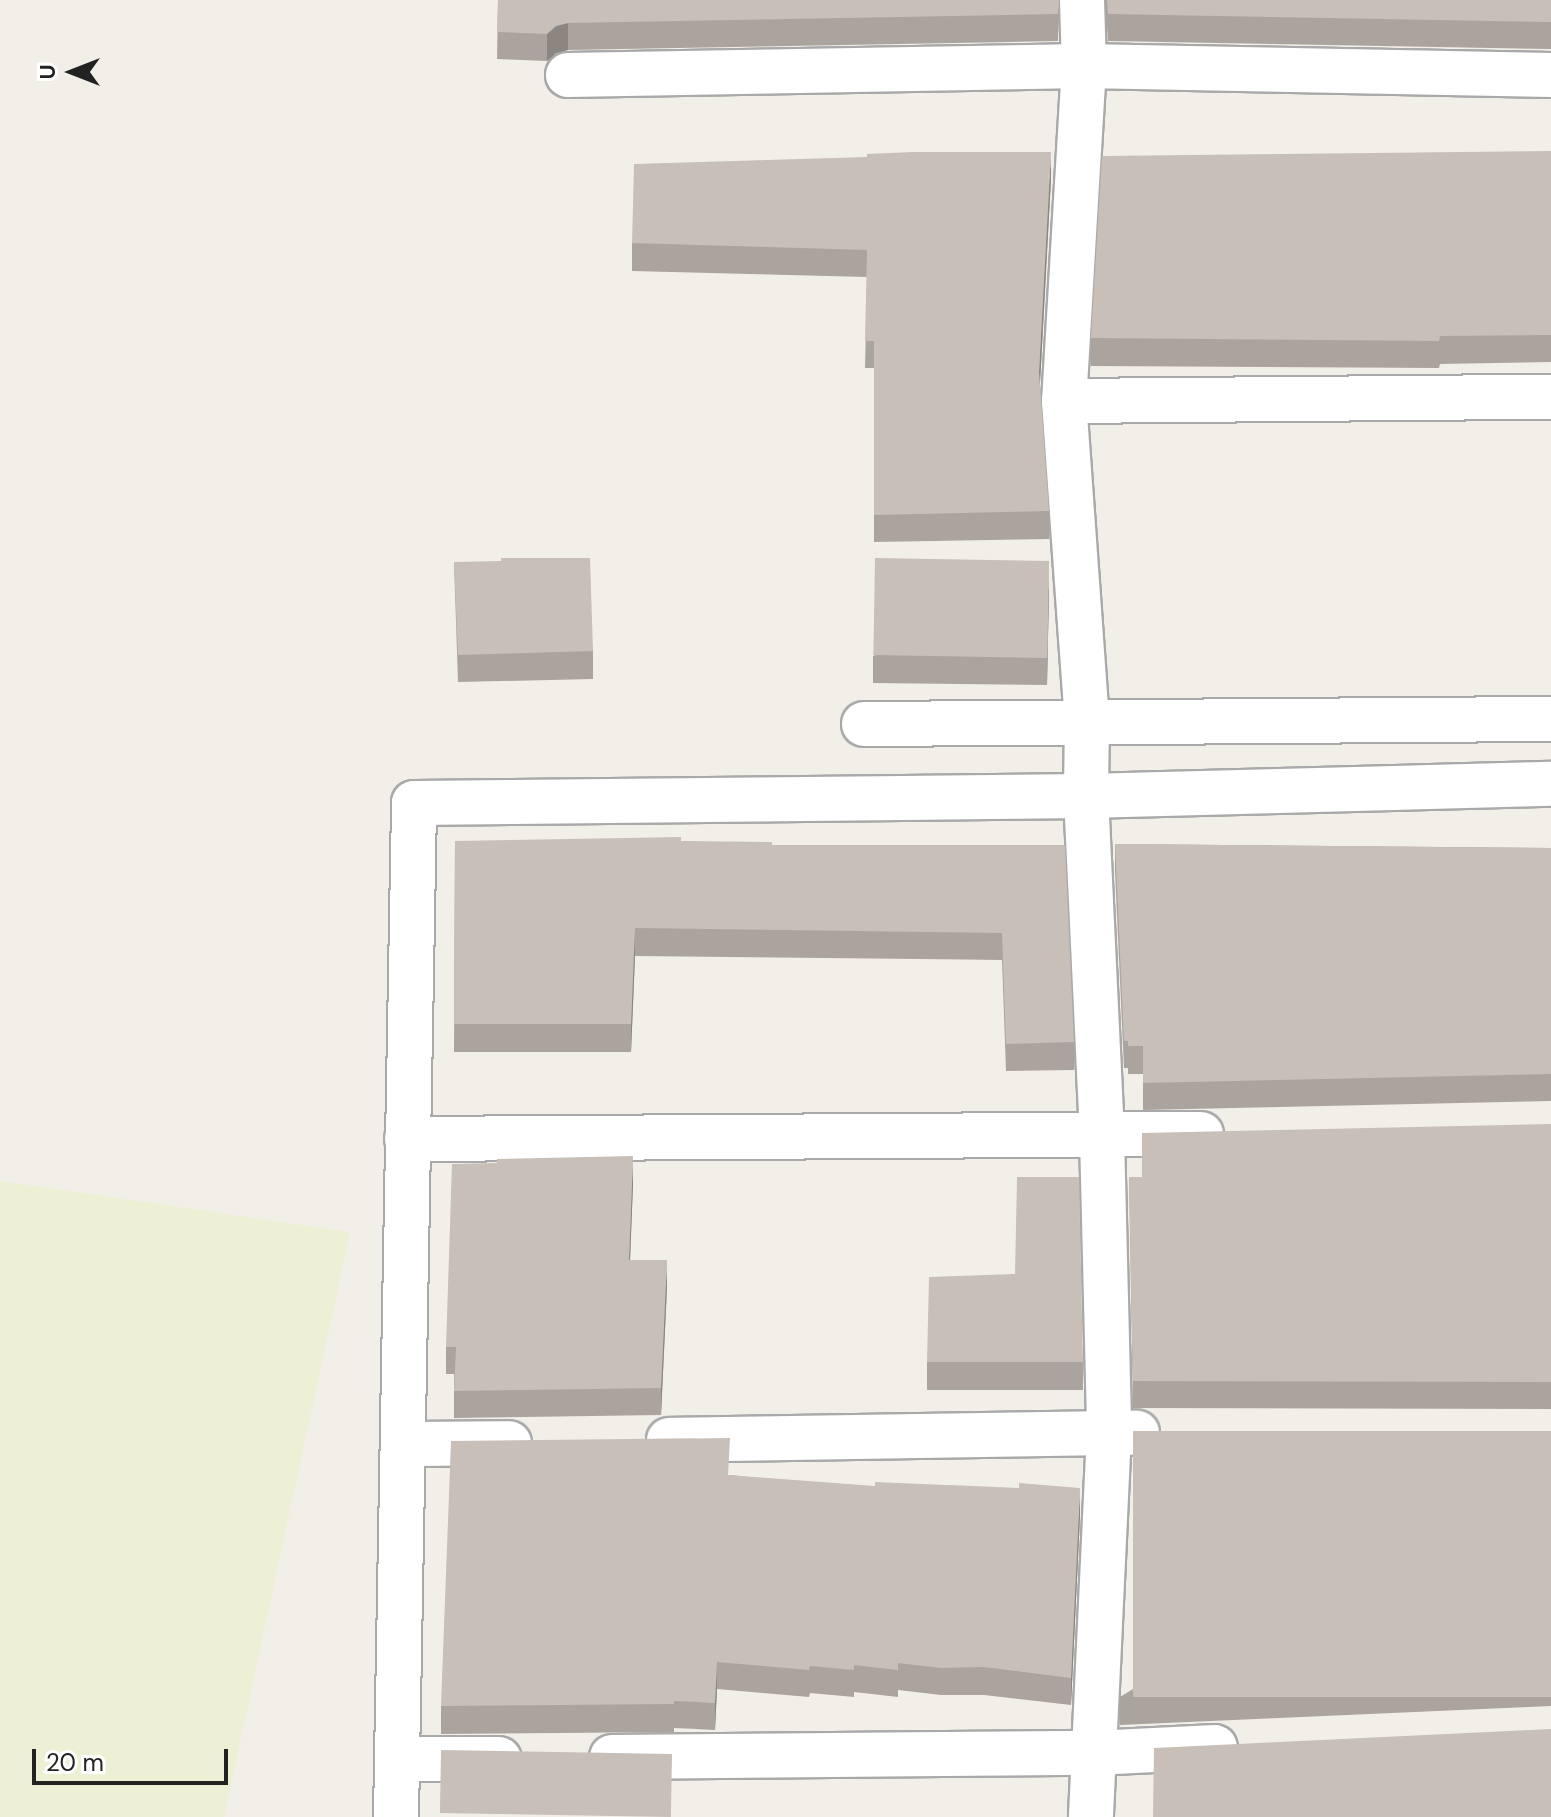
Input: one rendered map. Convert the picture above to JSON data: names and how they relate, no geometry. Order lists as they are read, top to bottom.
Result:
{
  "scale_bar": "20 m",
  "north": "left"
}
